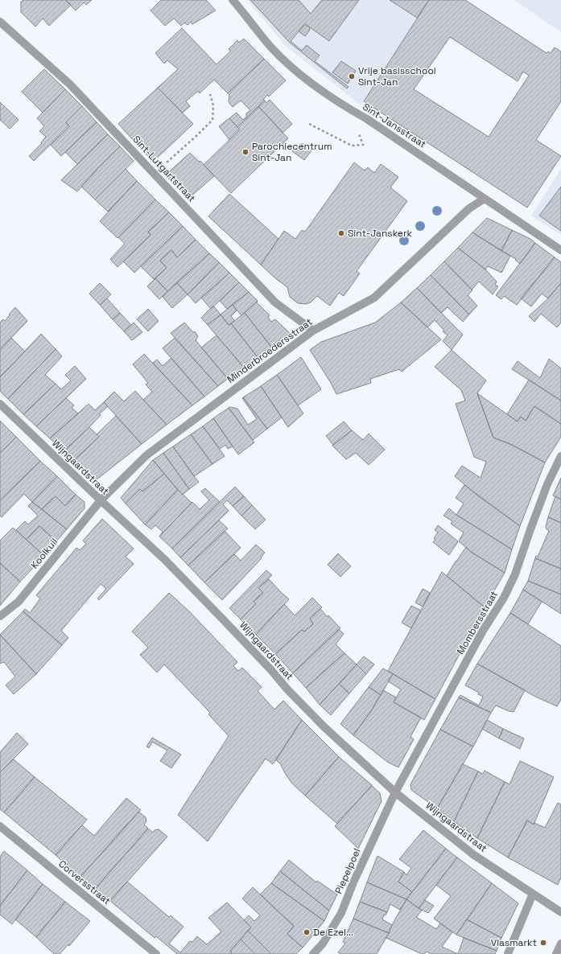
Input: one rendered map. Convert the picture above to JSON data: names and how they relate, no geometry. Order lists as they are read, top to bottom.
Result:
{
  "streets": {
    "street": [
      "Sint-Jansstraat",
      "Sint-Lutgartstraat",
      "Minderbroedersstraat",
      "Wijngaardstraat",
      "Koolkuil",
      "Mombersstraat",
      "Piepelpoel",
      "Corversstraat"
    ]
  },
  "crossings": [
    ["Sint-Jansstraat", "Minderbroedersstraat"],
    ["Sint-Lutgartstraat", "Minderbroedersstraat"],
    ["Minderbroedersstraat", "Wijngaardstraat"],
    ["Minderbroedersstraat", "Koolkuil"],
    ["Wijngaardstraat", "Koolkuil"],
    ["Wijngaardstraat", "Mombersstraat"],
    ["Wijngaardstraat", "Piepelpoel"],
    ["Mombersstraat", "Piepelpoel"]
  ],
  "places": [
    "Vrije basisschool Sint-Jan",
    "Parochiecentrum Sint-Jan",
    "Sint-Janskerk",
    "De Ezel...",
    "Vlasmarkt"
  ]
}
